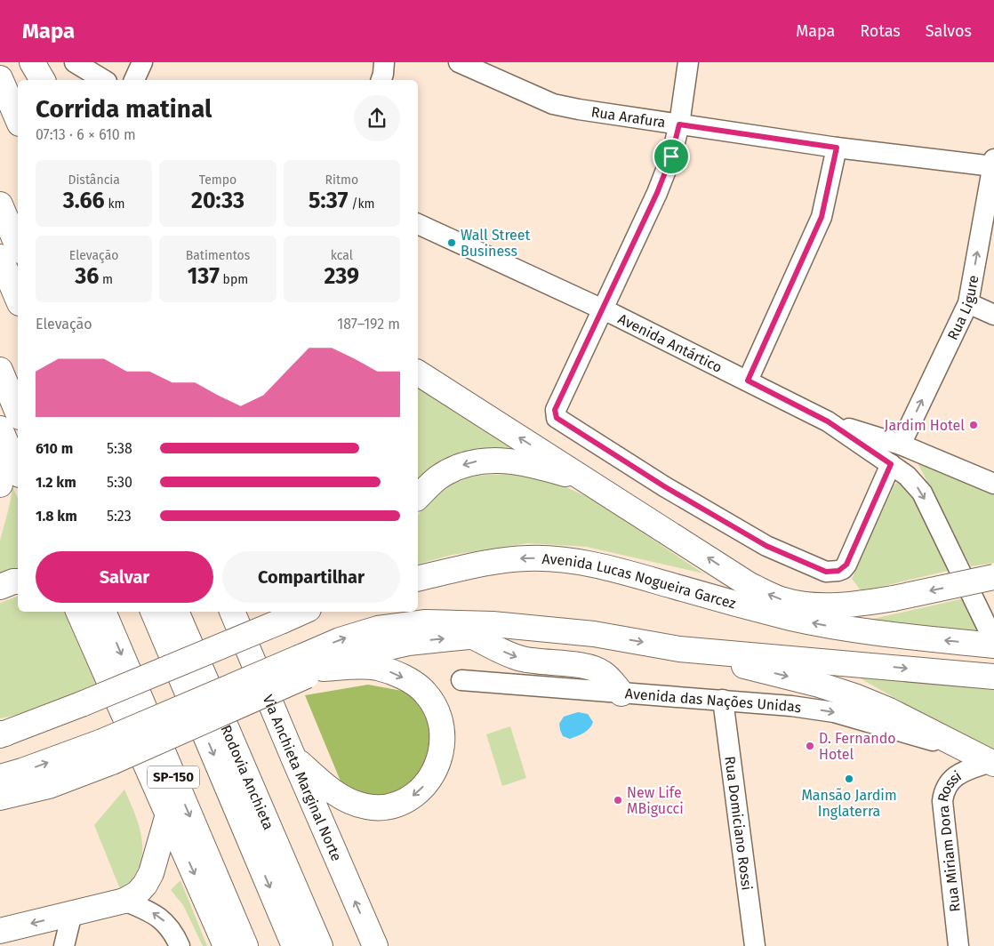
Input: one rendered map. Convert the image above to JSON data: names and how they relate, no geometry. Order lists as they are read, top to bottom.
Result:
{
  "streets": {
    "main road": [
      "Avenida Lucas Nogueira Garcez",
      "Avenida das Nações Unidas",
      "SP-150",
      "Rodovia Anchieta",
      "Via Anchieta Marginal Norte"
    ],
    "street": [
      "Rua Arafura",
      "Rua Ligure",
      "Avenida Antártico",
      "Rua Domiciano Rossi",
      "Rua Miriam Dora Rossi"
    ]
  },
  "crossings": [
    ["Rua Arafura", "Rua Ligure"],
    ["Rua Ligure", "Avenida Antártico"],
    ["Avenida das Nações Unidas", "Rua Domiciano Rossi"],
    ["Avenida das Nações Unidas", "Rua Miriam Dora Rossi"]
  ],
  "places": [
    "Wall Street Business",
    "Jardim Hotel",
    "D. Fernando Hotel",
    "Mansão Jardim Inglaterra",
    "New Life MBigucci"
  ],
  "page": {
    "header": "Mapa",
    "nav": ["Mapa", "Rotas", "Salvos"],
    "heading": ["Corrida matinal", "07:13 · 6 × 610 m"],
    "stats": [
      ["Distância", "3.66 km"],
      ["Tempo", "20:33"],
      ["Ritmo", "5:37 /km"],
      ["Elevação", "36 m"],
      ["Batimentos", "137 bpm"],
      ["kcal", "239"]
    ],
    "chart": ["Elevação", "187–192 m"],
    "list": [
      {
        "name": "610 m",
        "note": "5:38"
      },
      {
        "name": "1.2 km",
        "note": "5:30"
      },
      {
        "name": "1.8 km",
        "note": "5:23"
      }
    ],
    "buttons": ["Salvar", "Compartilhar"]
  }
}
